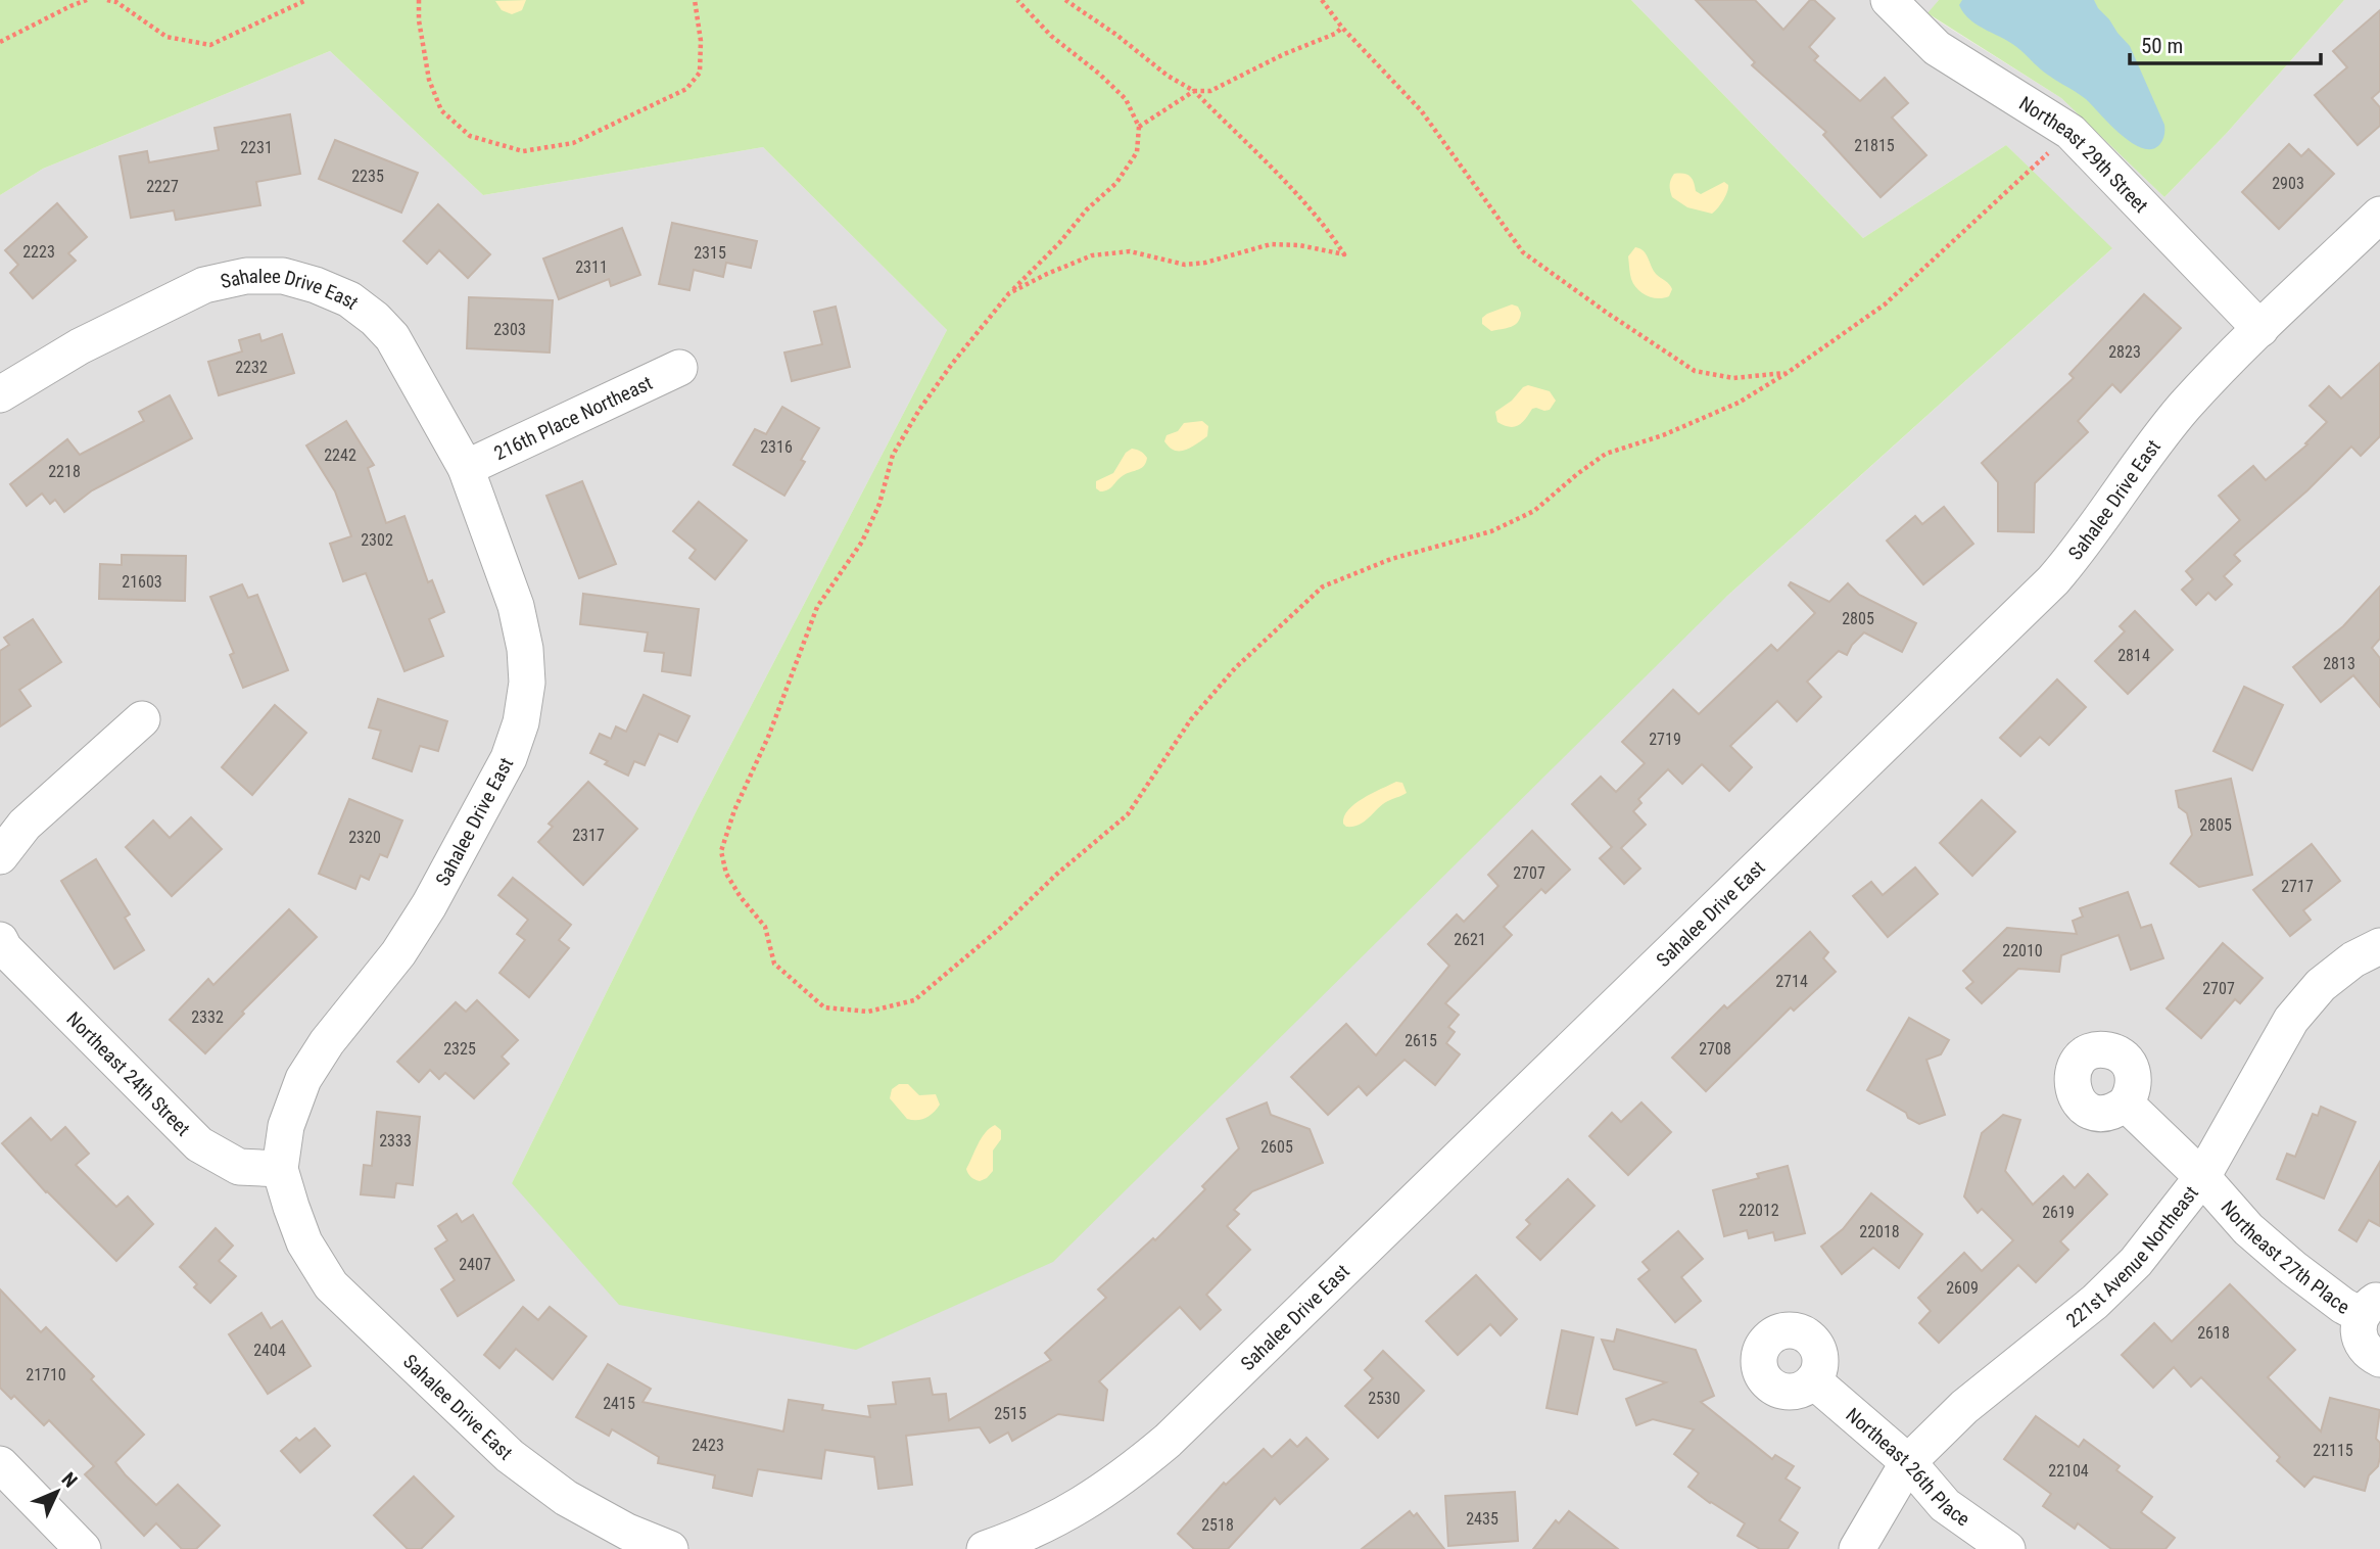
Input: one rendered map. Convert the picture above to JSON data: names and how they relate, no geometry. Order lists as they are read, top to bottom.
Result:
{
  "streets": {
    "street": [
      "Northeast 29th Street",
      "Sahalee Drive East",
      "216th Place Northeast",
      "Northeast 24th Street",
      "221st Avenue Northeast",
      "Northeast 27th Place",
      "Northeast 26th Place"
    ]
  },
  "crossings": [
    ["Northeast 29th Street", "Sahalee Drive East"],
    ["Sahalee Drive East", "216th Place Northeast"],
    ["Sahalee Drive East", "Northeast 24th Street"],
    ["221st Avenue Northeast", "Northeast 27th Place"],
    ["221st Avenue Northeast", "Northeast 26th Place"]
  ],
  "house_numbers": [
    "21815",
    "2231",
    "2235",
    "2903",
    "2227",
    "2223",
    "2315",
    "2311",
    "2303",
    "2823",
    "2232",
    "2316",
    "2242",
    "2218",
    "2302",
    "21603",
    "2805",
    "2814",
    "2813",
    "2719",
    "2805",
    "2317",
    "2320",
    "2707",
    "2717",
    "2621",
    "22010",
    "2714",
    "2707",
    "2332",
    "2615",
    "2325",
    "2708",
    "2333",
    "2605",
    "22012",
    "2619",
    "22018",
    "2407",
    "2609",
    "2618",
    "2404",
    "21710",
    "2530",
    "2415",
    "2515",
    "2423",
    "22115",
    "22104",
    "2435",
    "2518"
  ],
  "scale_bar": "50 m",
  "north": "top right"
}
